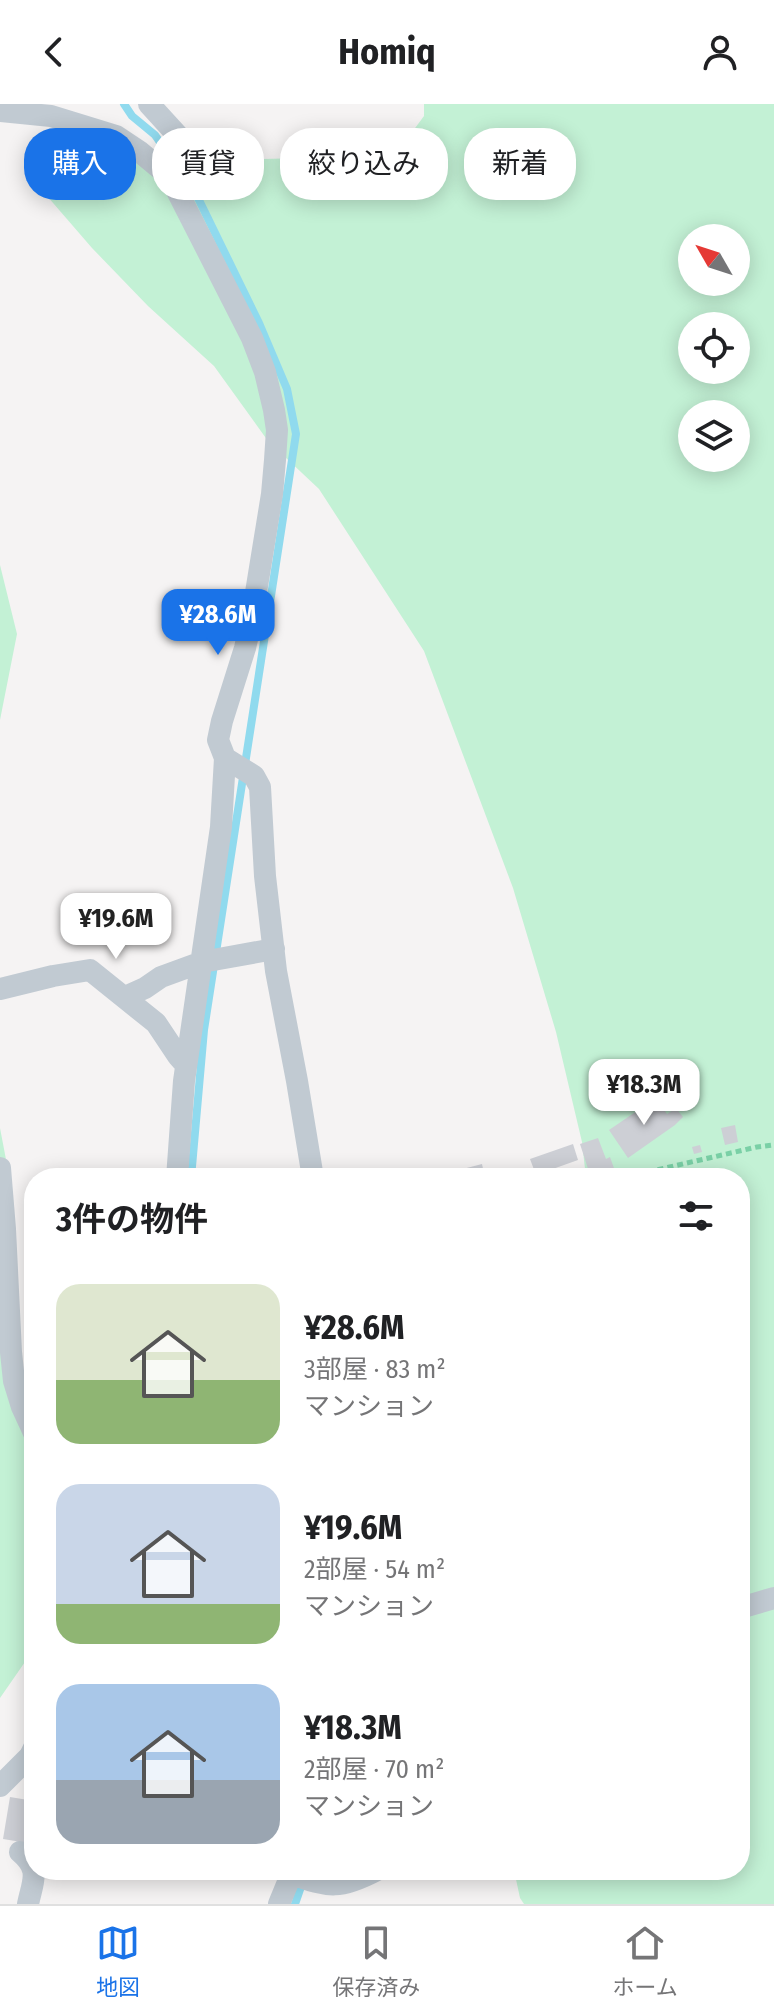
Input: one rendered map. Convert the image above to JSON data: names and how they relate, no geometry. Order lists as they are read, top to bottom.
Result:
{
  "north": "top left",
  "page": {
    "header": "Homiq",
    "chip": [
      "購入",
      "賃貸",
      "絞り込み",
      "新着"
    ],
    "price": ["¥28.6M", "¥19.6M", "¥18.3M"],
    "heading": "3件の物件",
    "list": [
      {
        "name": "¥28.6M",
        "note": "3部屋 · 83 m² · マンション"
      },
      {
        "name": "¥19.6M",
        "note": "2部屋 · 54 m² · マンション"
      },
      {
        "name": "¥18.3M",
        "note": "2部屋 · 70 m² · マンション"
      }
    ],
    "tabs": ["地図", "保存済み", "ホーム"]
  }
}
